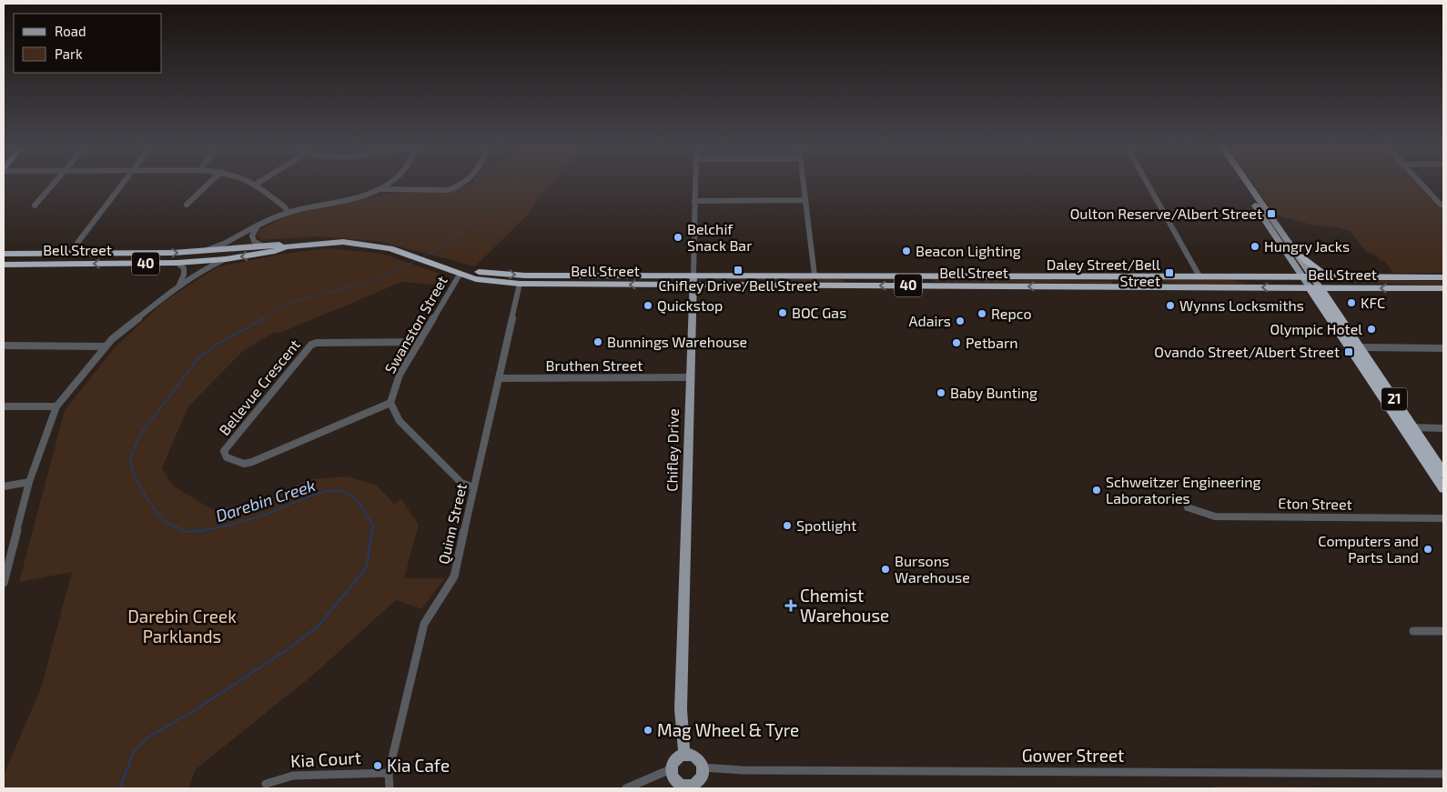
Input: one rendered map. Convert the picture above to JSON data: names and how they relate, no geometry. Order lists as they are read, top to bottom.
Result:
{
  "streets": {
    "highway": ["Bell Street", "40", "21"],
    "main road": ["Chifley Drive"],
    "street": [
      "Swanston Street",
      "Bruthen Street",
      "Bellevue Crescent",
      "Eton Street",
      "Quinn Street",
      "Gower Street",
      "Kia Court"
    ]
  },
  "crossings": [
    ["Bell Street", "Swanston Street"],
    ["Bell Street", "21"],
    ["Bell Street", "Chifley Drive"],
    ["Bell Street", "Quinn Street"],
    ["Swanston Street", "Bellevue Crescent"],
    ["Bruthen Street", "Chifley Drive"],
    ["Bruthen Street", "Quinn Street"],
    ["Chifley Drive", "Gower Street"],
    ["Quinn Street", "Kia Court"]
  ],
  "water": ["Darebin Creek"],
  "parks": ["Darebin Creek Parklands"],
  "places": {
    "transit": [
      "Oulton Reserve/Albert Street",
      "Chifley Drive/Bell Street",
      "Daley Street/Bell Street",
      "Ovando Street/Albert Street"
    ],
    "other": [
      "Belchif Snack Bar",
      "Hungry Jacks",
      "Beacon Lighting",
      "KFC",
      "Quickstop",
      "Wynns Locksmiths",
      "BOC Gas",
      "Repco",
      "Adairs",
      "Olympic Hotel",
      "Bunnings Warehouse",
      "Petbarn",
      "Baby Bunting",
      "Schweitzer Engineering Laboratories",
      "Spotlight",
      "Computers and Parts Land",
      "Bursons Warehouse",
      "Mag Wheel & Tyre",
      "Kia Cafe"
    ],
    "health": ["Chemist Warehouse"]
  },
  "legend": ["Road", "Park"]
}
